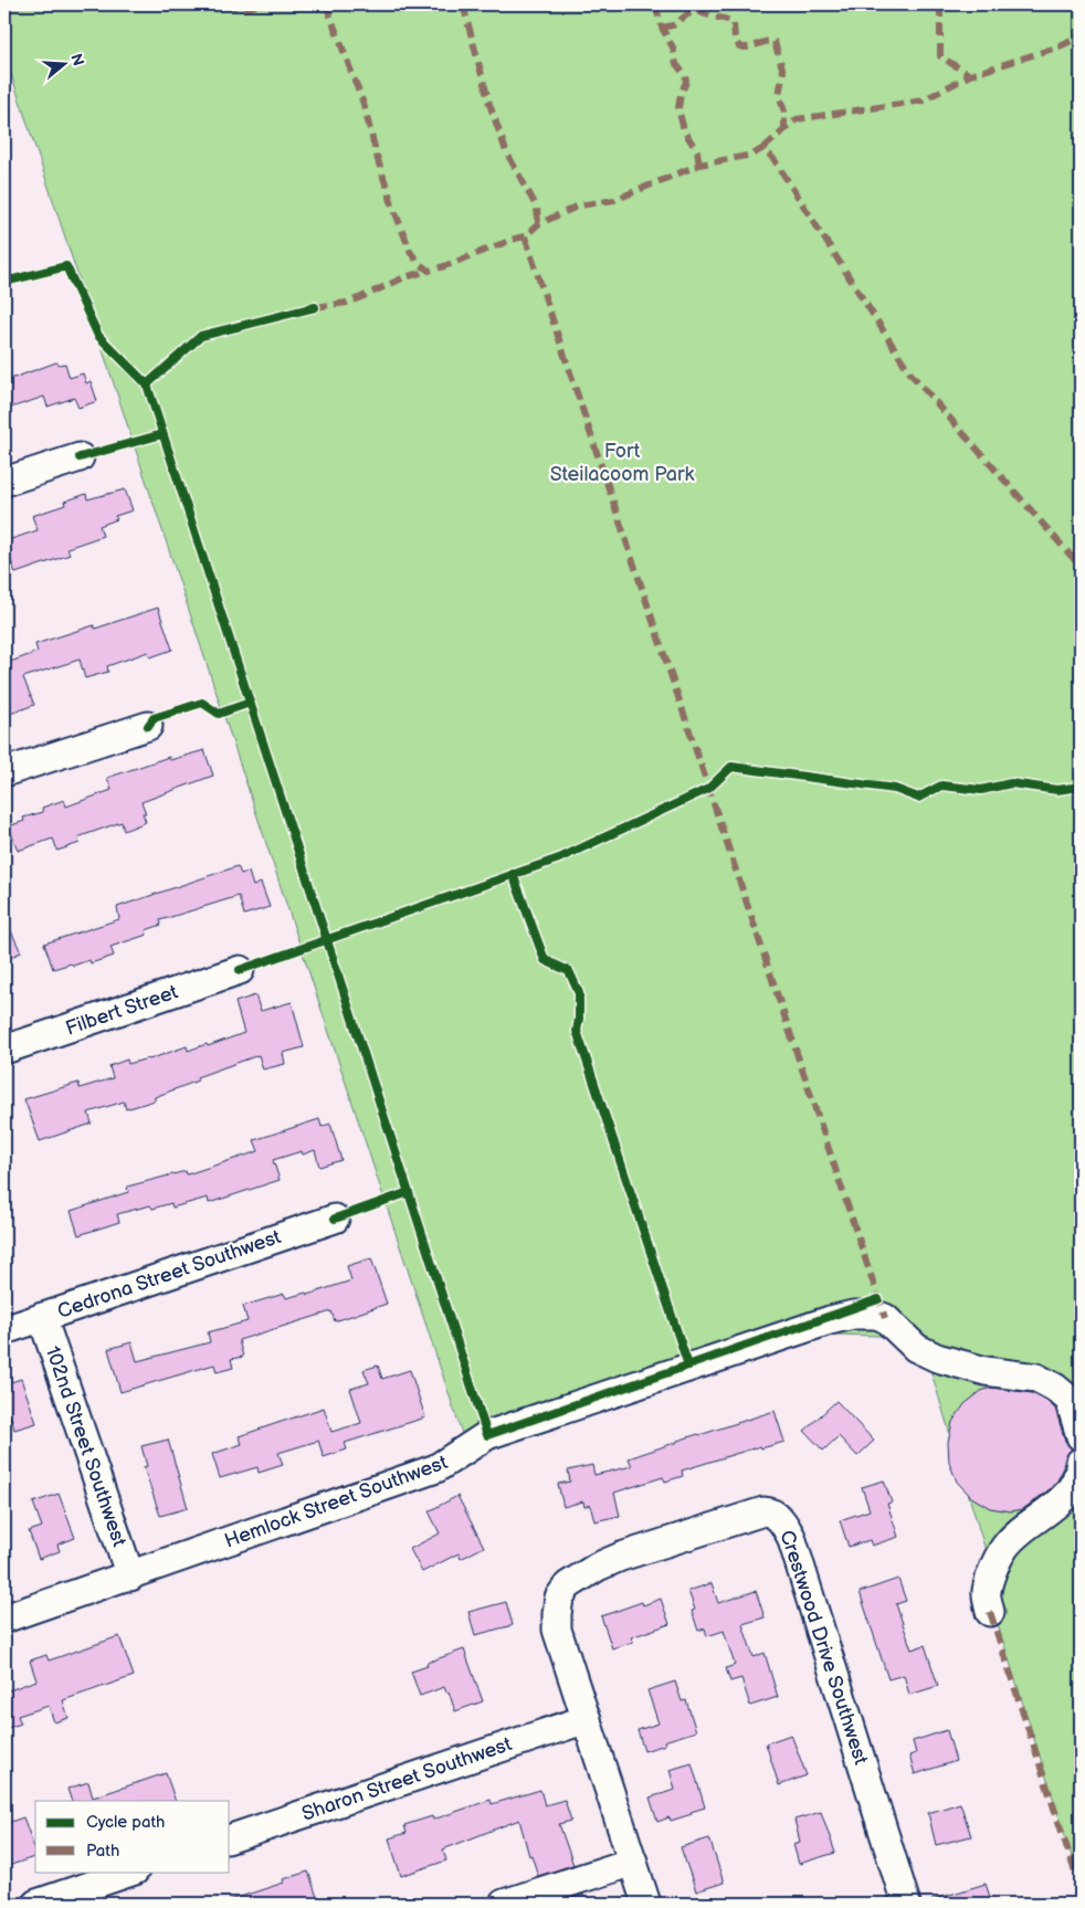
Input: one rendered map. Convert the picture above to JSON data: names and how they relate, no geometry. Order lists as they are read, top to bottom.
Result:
{
  "streets": {
    "street": [
      "Filbert Street",
      "Cedrona Street Southwest",
      "102nd Street Southwest",
      "Hemlock Street Southwest",
      "Crestwood Drive Southwest",
      "Sharon Street Southwest"
    ]
  },
  "crossings": [
    ["Cedrona Street Southwest", "102nd Street Southwest"],
    ["102nd Street Southwest", "Hemlock Street Southwest"],
    ["Crestwood Drive Southwest", "Sharon Street Southwest"]
  ],
  "parks": ["Fort Steilacoom Park"],
  "legend": ["Cycle path", "Path"],
  "north": "right"
}
